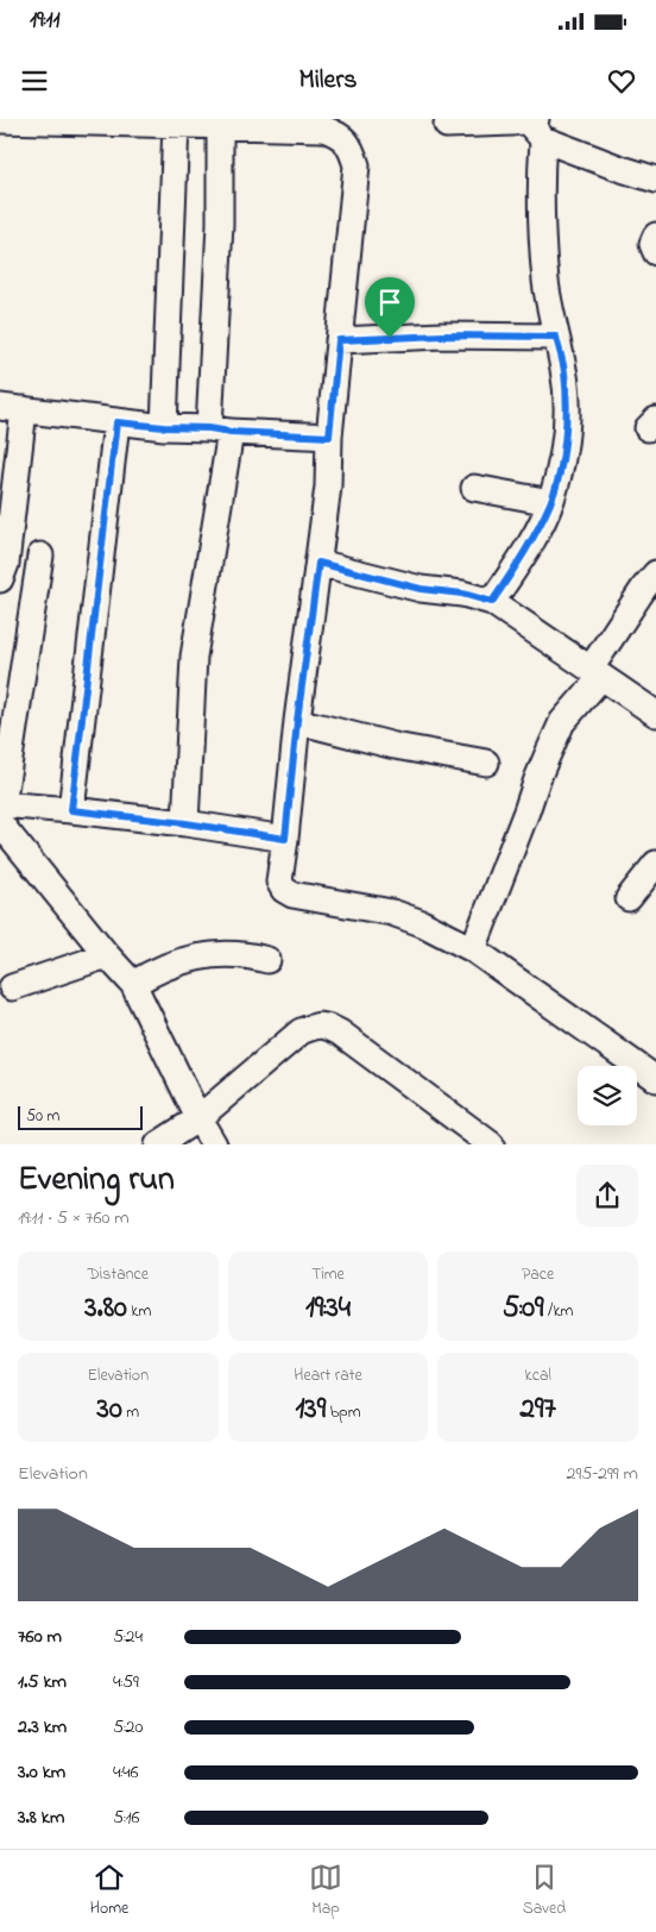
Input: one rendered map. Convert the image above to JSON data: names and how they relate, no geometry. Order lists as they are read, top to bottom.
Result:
{
  "scale_bar": "50 m",
  "page": {
    "status": "19:11",
    "header": "Milers",
    "scale": "50 m",
    "heading": ["Evening run", "19:11 · 5 × 760 m"],
    "stats": [
      ["Distance", "3.80 km"],
      ["Time", "19:34"],
      ["Pace", "5:09 /km"],
      ["Elevation", "30 m"],
      ["Heart rate", "139 bpm"],
      ["kcal", "297"]
    ],
    "chart": ["Elevation", "295–299 m"],
    "list": [
      {
        "name": "760 m",
        "note": "5:24"
      },
      {
        "name": "1.5 km",
        "note": "4:59"
      },
      {
        "name": "2.3 km",
        "note": "5:20"
      },
      {
        "name": "3.0 km",
        "note": "4:46"
      },
      {
        "name": "3.8 km",
        "note": "5:16"
      }
    ],
    "tabs": ["Home", "Map", "Saved"]
  }
}
